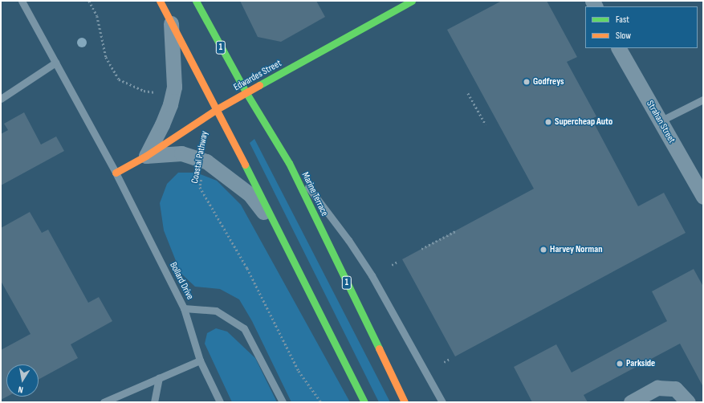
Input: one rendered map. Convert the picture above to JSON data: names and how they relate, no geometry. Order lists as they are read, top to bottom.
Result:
{
  "streets": {
    "main road": ["1", "Edwardes Street", "Marine Terrace"],
    "street": ["Strahan Street"],
    "lane": ["Bollard Drive"],
    "path": ["Coastal Pathway"]
  },
  "crossings": [
    ["Edwardes Street", "Marine Terrace"],
    ["Edwardes Street", "Bollard Drive"]
  ],
  "places": [
    "Godfreys",
    "Supercheap Auto",
    "Harvey Norman",
    "Parkside"
  ],
  "legend": ["Fast", "Slow"],
  "north": "bottom"
}
